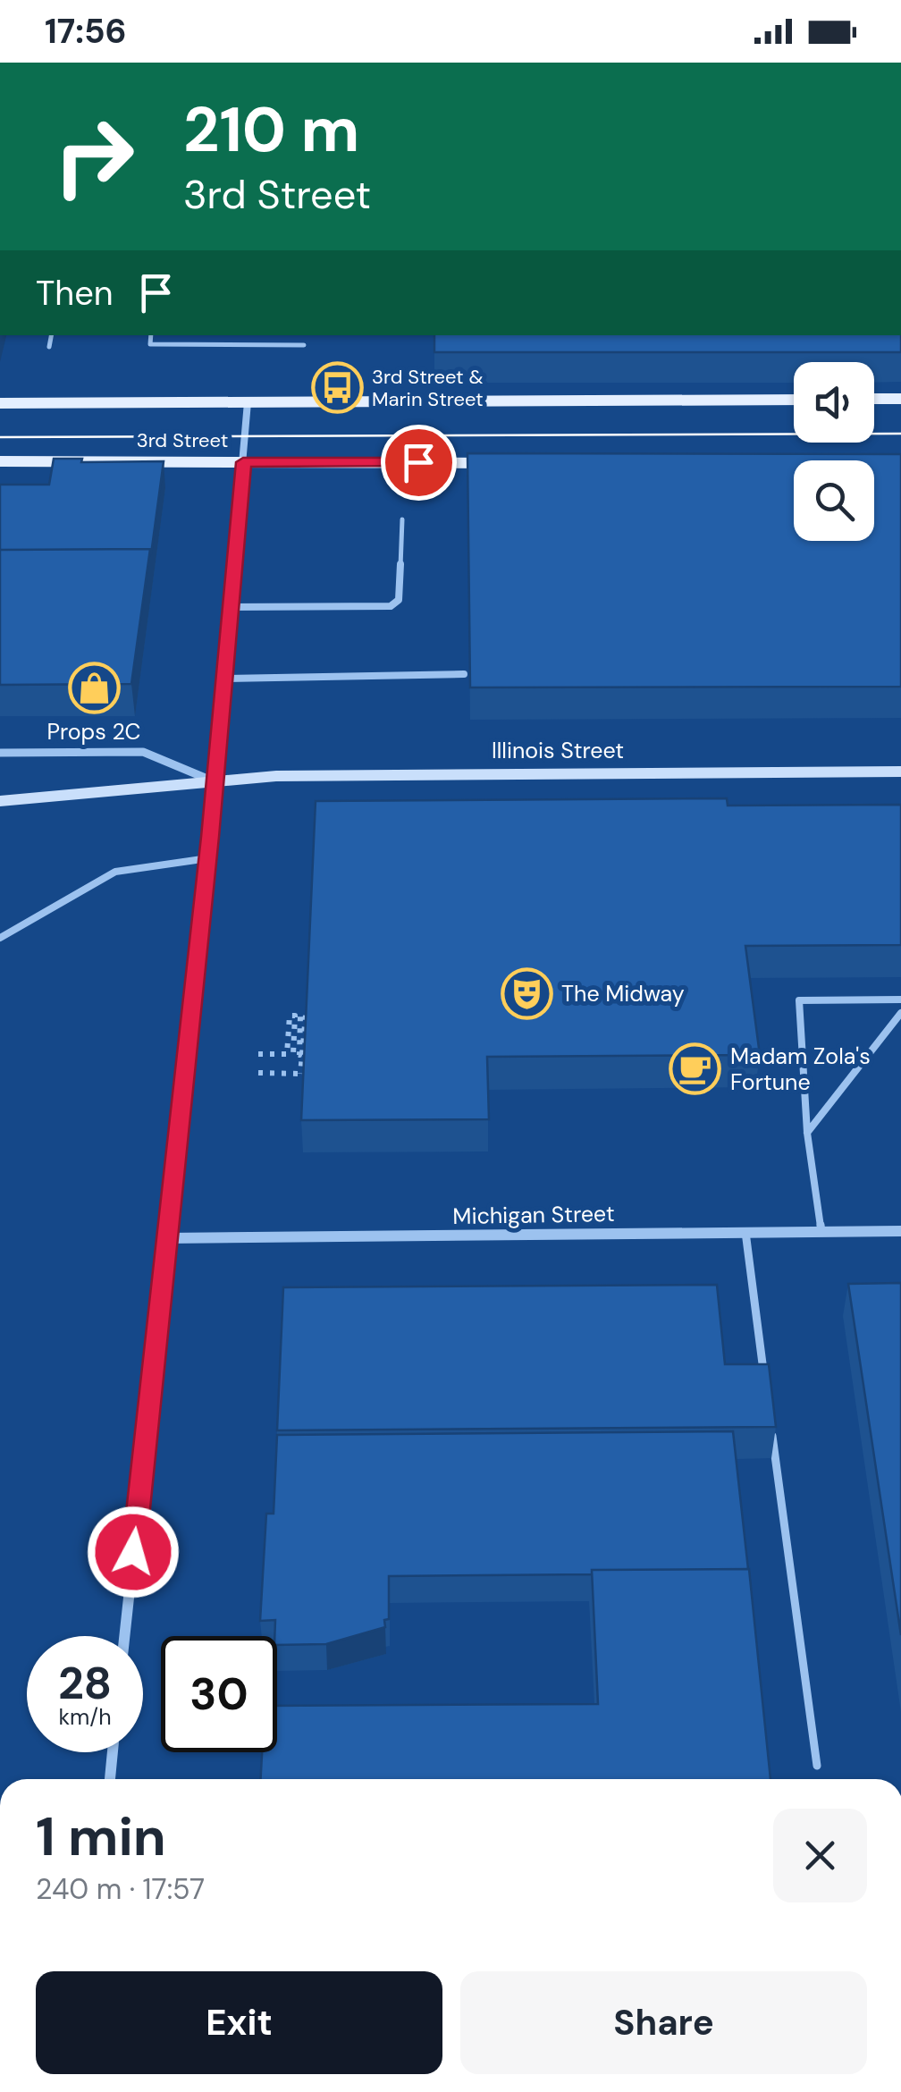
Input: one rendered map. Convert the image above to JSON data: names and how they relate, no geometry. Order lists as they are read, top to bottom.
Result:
{
  "streets": {
    "main road": ["3rd Street"],
    "street": ["Illinois Street", "Michigan Street"]
  },
  "places": {
    "bus stop": ["3rd Street & Marin Street"],
    "shop": ["Props 2C"],
    "theatre": ["The Midway"],
    "cafe": ["Madam Zola's Fortune"]
  },
  "page": {
    "status": "17:56",
    "turn": ["210 m", "3rd Street"],
    "then": "Then",
    "speed": "28 km/h",
    "limit": "30",
    "heading": ["1 min", "240 m · 17:57"],
    "buttons": ["Exit", "Share"]
  }
}
